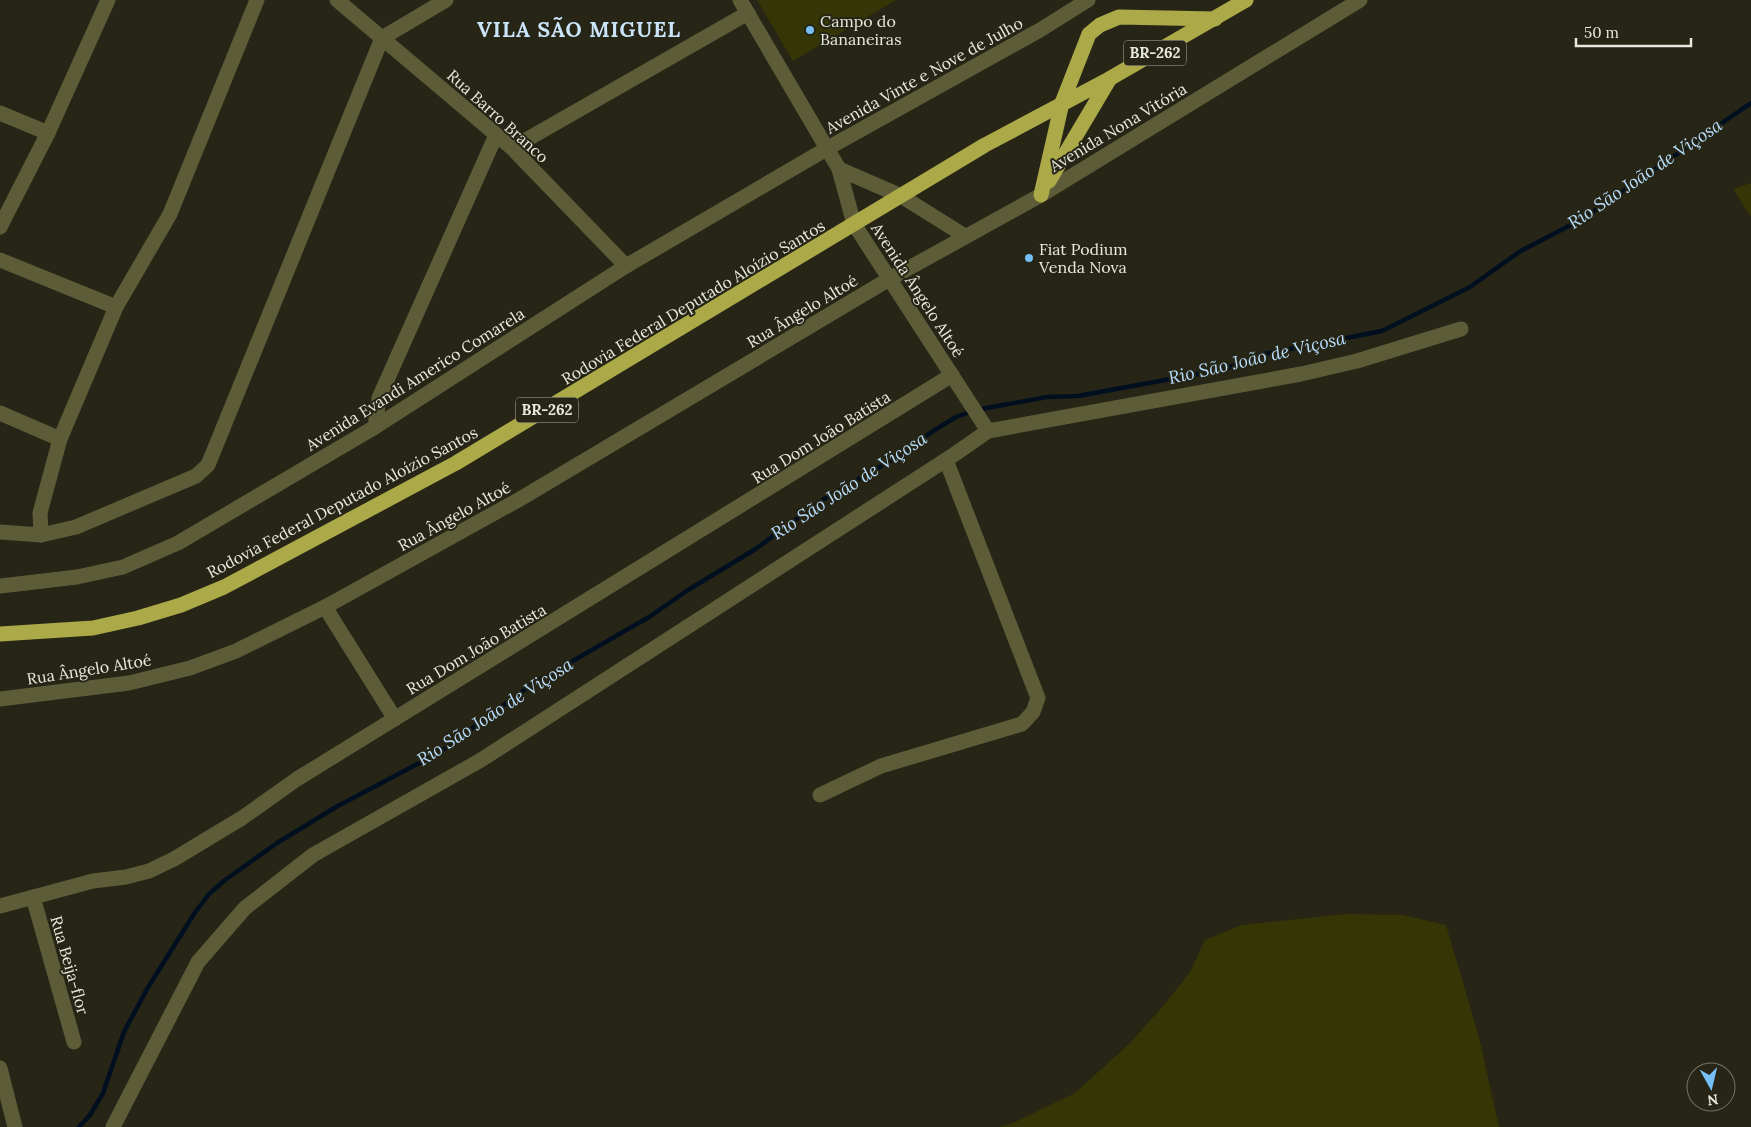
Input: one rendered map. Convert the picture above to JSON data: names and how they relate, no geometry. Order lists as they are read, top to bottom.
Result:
{
  "streets": {
    "highway": ["BR-262", "Rodovia Federal Deputado Aloízio Santos"],
    "street": [
      "Avenida Vinte e Nove de Julho",
      "Rua Barro Branco",
      "Avenida Nona Vitória",
      "Avenida Ângelo Altoé",
      "Rua Ângelo Altoé",
      "Avenida Evandi Americo Comarela",
      "Rua Dom João Batista",
      "Rua Beija-flor"
    ]
  },
  "crossings": [
    ["Avenida Vinte e Nove de Julho", "Avenida Ângelo Altoé"],
    ["Avenida Vinte e Nove de Julho", "Avenida Evandi Americo Comarela"],
    ["Rua Barro Branco", "Avenida Evandi Americo Comarela"],
    ["Avenida Nona Vitória", "Avenida Ângelo Altoé"],
    ["Avenida Nona Vitória", "Rua Ângelo Altoé"],
    ["Avenida Ângelo Altoé", "Rodovia Federal Deputado Aloízio Santos"],
    ["Avenida Ângelo Altoé", "Rua Ângelo Altoé"],
    ["Avenida Ângelo Altoé", "Avenida Evandi Americo Comarela"],
    ["Avenida Ângelo Altoé", "Rua Dom João Batista"],
    ["Rua Dom João Batista", "Rua Beija-flor"]
  ],
  "districts": ["VILA SÃO MIGUEL"],
  "water": ["Rio São João de Viçosa"],
  "places": ["Campo do Bananeiras", "Fiat Podium Venda Nova"],
  "scale_bar": "50 m",
  "north": "bottom"
}
